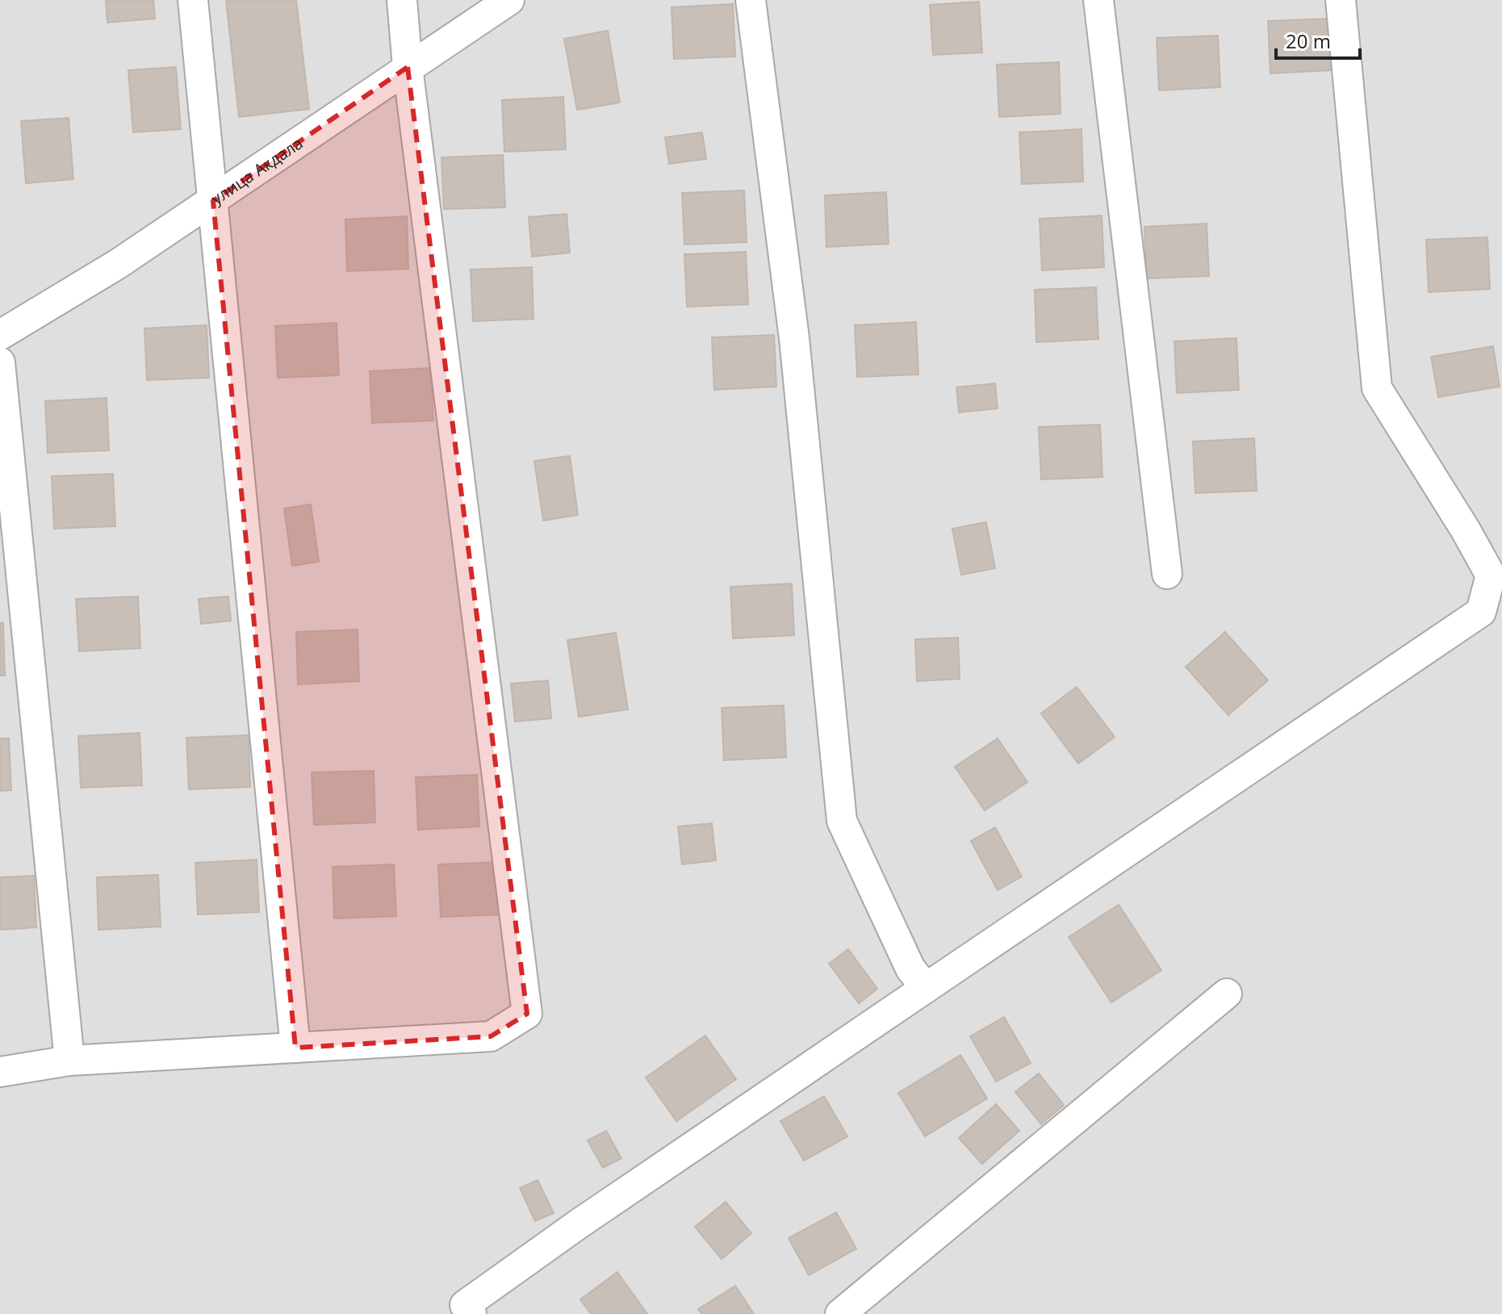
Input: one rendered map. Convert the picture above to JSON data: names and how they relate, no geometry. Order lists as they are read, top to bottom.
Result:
{
  "streets": {
    "street": ["улица Акдала"]
  },
  "scale_bar": "20 m"
}
